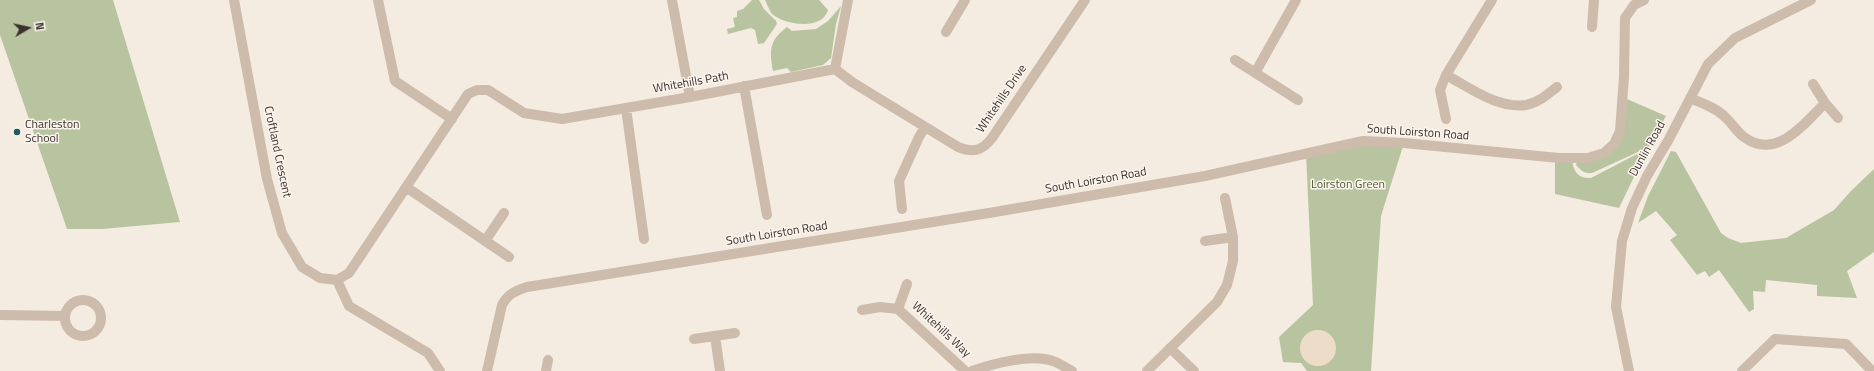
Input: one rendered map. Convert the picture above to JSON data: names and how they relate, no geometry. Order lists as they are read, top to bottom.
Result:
{
  "streets": {
    "street": [
      "Whitehills Path",
      "Whitehills Drive",
      "South Loirston Road",
      "Dunlin Road",
      "Croftland Crescent",
      "Whitehills Way"
    ]
  },
  "crossings": [
    ["Whitehills Path", "Whitehills Drive"]
  ],
  "parks": ["Loirston Green"],
  "places": ["Charleston School"],
  "north": "right"
}
